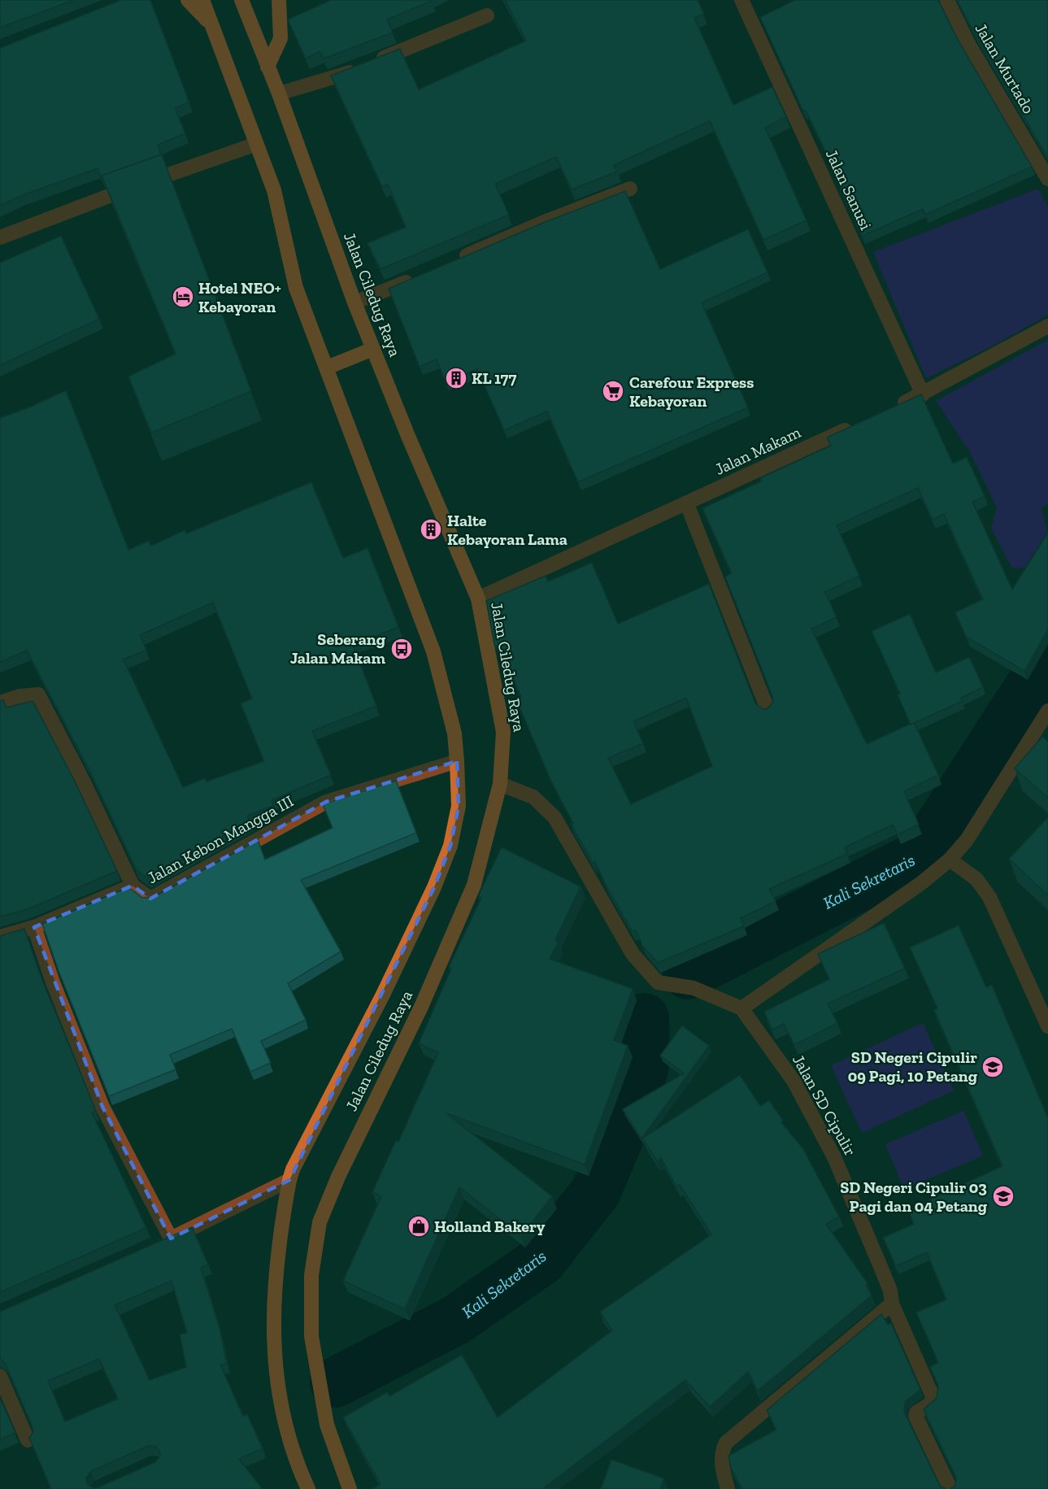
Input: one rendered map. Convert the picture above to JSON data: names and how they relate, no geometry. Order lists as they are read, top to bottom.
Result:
{
  "streets": {
    "main road": ["Jalan Ciledug Raya"],
    "street": [
      "Jalan Murtado",
      "Jalan Sanusi",
      "Jalan Makam",
      "Jalan Kebon Mangga III",
      "Jalan SD Cipulir"
    ]
  },
  "crossings": [
    ["Jalan Ciledug Raya", "Jalan Makam"],
    ["Jalan Ciledug Raya", "Jalan Kebon Mangga III"]
  ],
  "water": ["Kali Sekretaris"],
  "places": {
    "hotel": ["Hotel NEO+ Kebayoran"],
    "building": ["KL 177", "Halte Kebayoran Lama"],
    "supermarket": ["Carefour Express Kebayoran"],
    "bus stop": ["Seberang Jalan Makam"],
    "school or university": ["SD Negeri Cipulir 09 Pagi, 10 Petang", "SD Negeri Cipulir 03 Pagi dan 04 Petang"],
    "shop": ["Holland Bakery"]
  }
}
